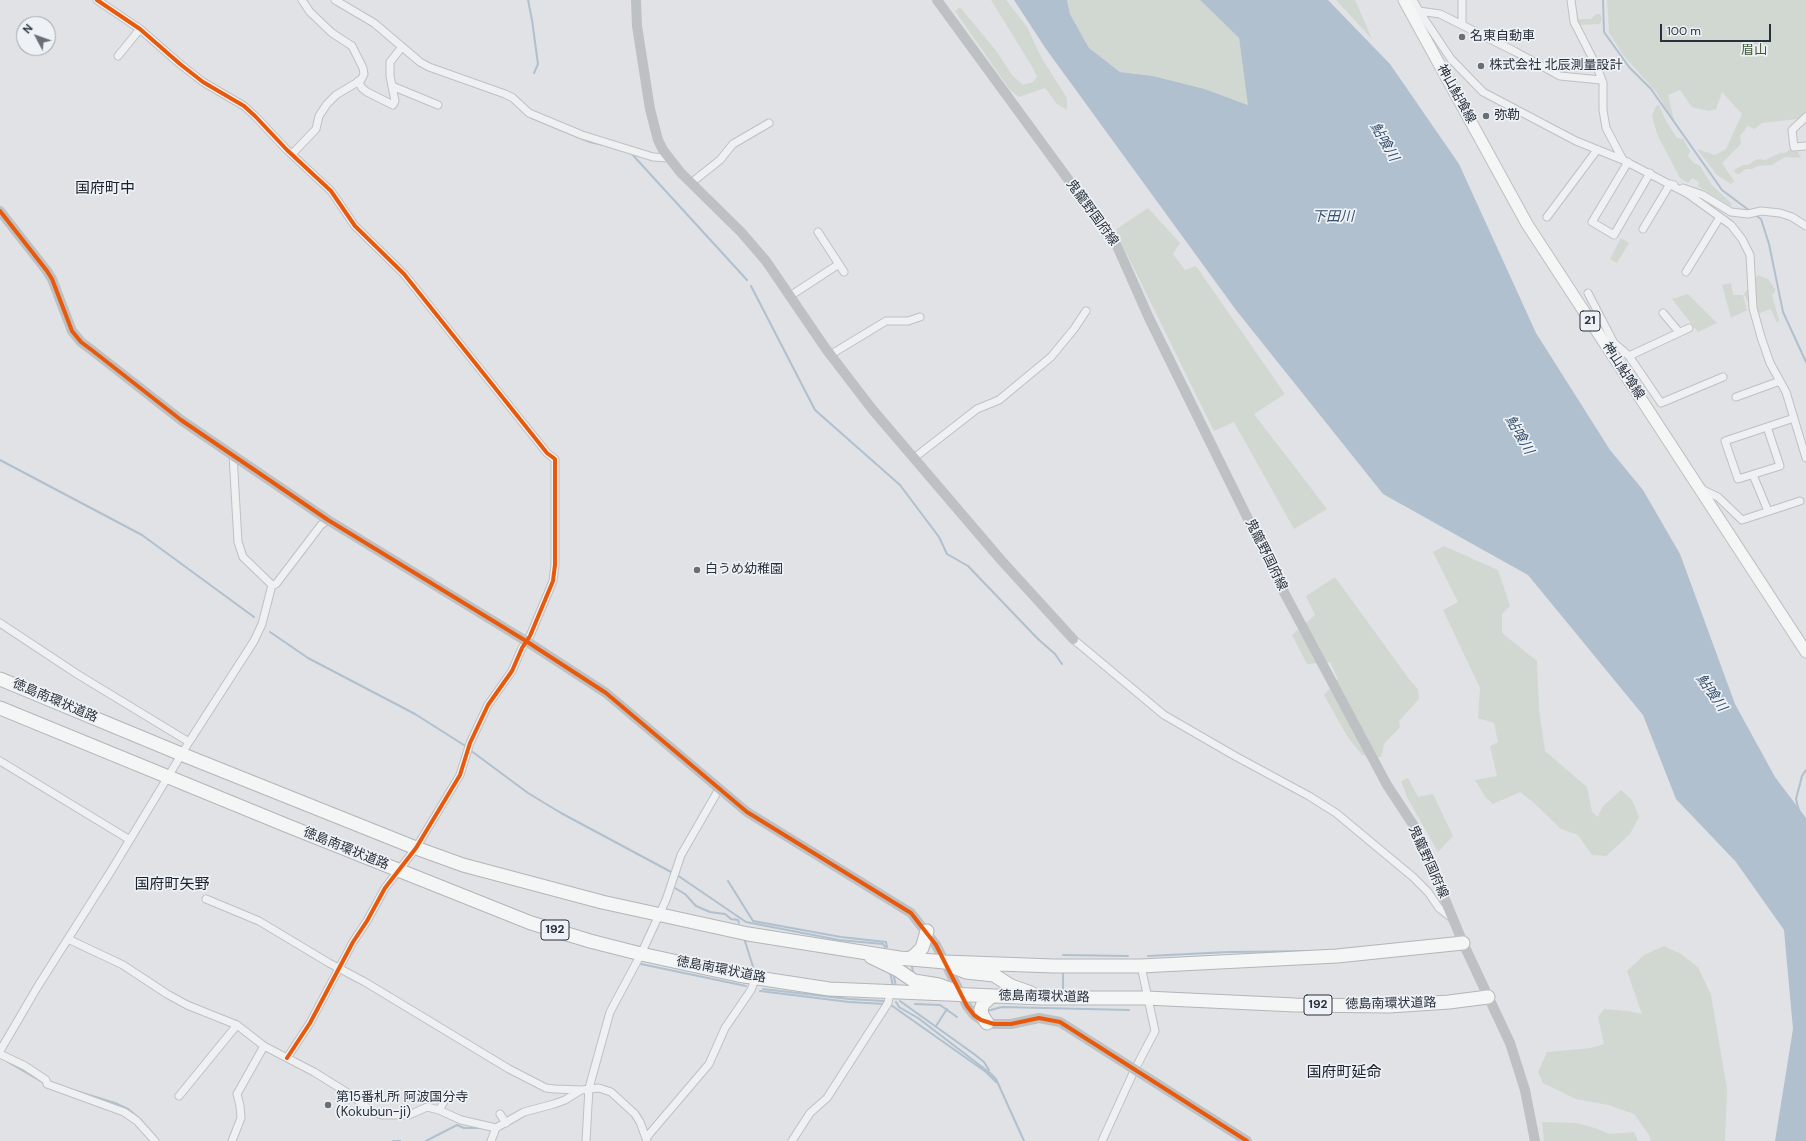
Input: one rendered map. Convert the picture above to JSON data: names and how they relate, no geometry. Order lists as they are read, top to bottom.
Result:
{
  "streets": {
    "highway": ["徳島南環状道路", "192"],
    "main road": ["神山鮎喰線", "21"],
    "street": ["鬼籠野国府線"]
  },
  "crossings": [
    ["鬼籠野国府線", "徳島南環状道路"]
  ],
  "districts": ["国府町中", "国府町矢野", "国府町延命"],
  "water": ["鮎喰川", "下田川"],
  "parks": ["眉山"],
  "places": [
    "名東自動車",
    "株式会社 北辰測量設計",
    "弥勒",
    "白うめ幼稚園",
    "第15番札所 阿波国分寺 (Kokubun-ji)"
  ],
  "scale_bar": "100 m",
  "north": "top left"
}
